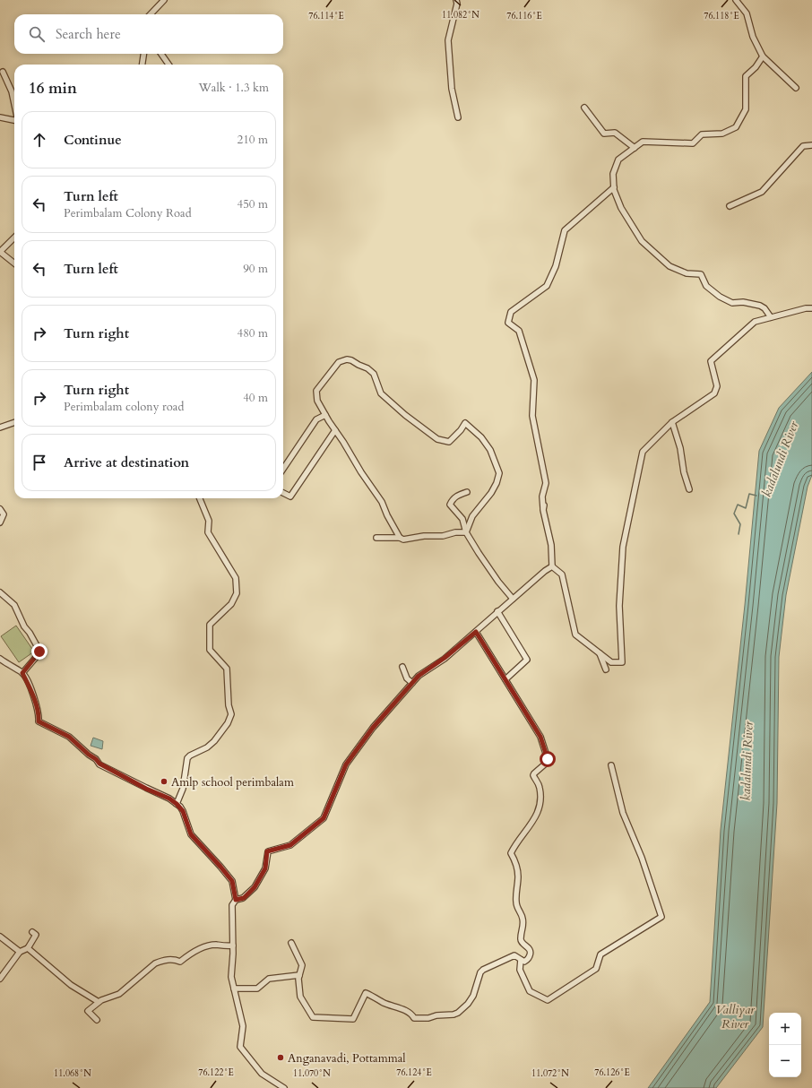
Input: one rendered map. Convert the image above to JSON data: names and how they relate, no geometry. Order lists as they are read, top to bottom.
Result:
{
  "water": ["kadalundi River", "Valliyar River"],
  "places": ["Amlp school perimbalam", "Anganavadi, Pottammal"],
  "page": {
    "search": "Search here",
    "heading": ["16 min", "Walk · 1.3 km"],
    "list": [
      ["Continue", "210 m"],
      ["Turn left", "Perimbalam Colony Road", "450 m"],
      ["Turn left", "90 m"],
      ["Turn right", "480 m"],
      ["Turn right", "Perimbalam colony road", "40 m"],
      "Arrive at destination"
    ],
    "map_buttons": ["+", "−"]
  },
  "coordinates": [
    "11.082°N",
    "76.114°E",
    "76.116°E",
    "76.118°E",
    "76.122°E",
    "76.124°E",
    "76.126°E",
    "11.068°N",
    "11.070°N",
    "11.072°N"
  ]
}
